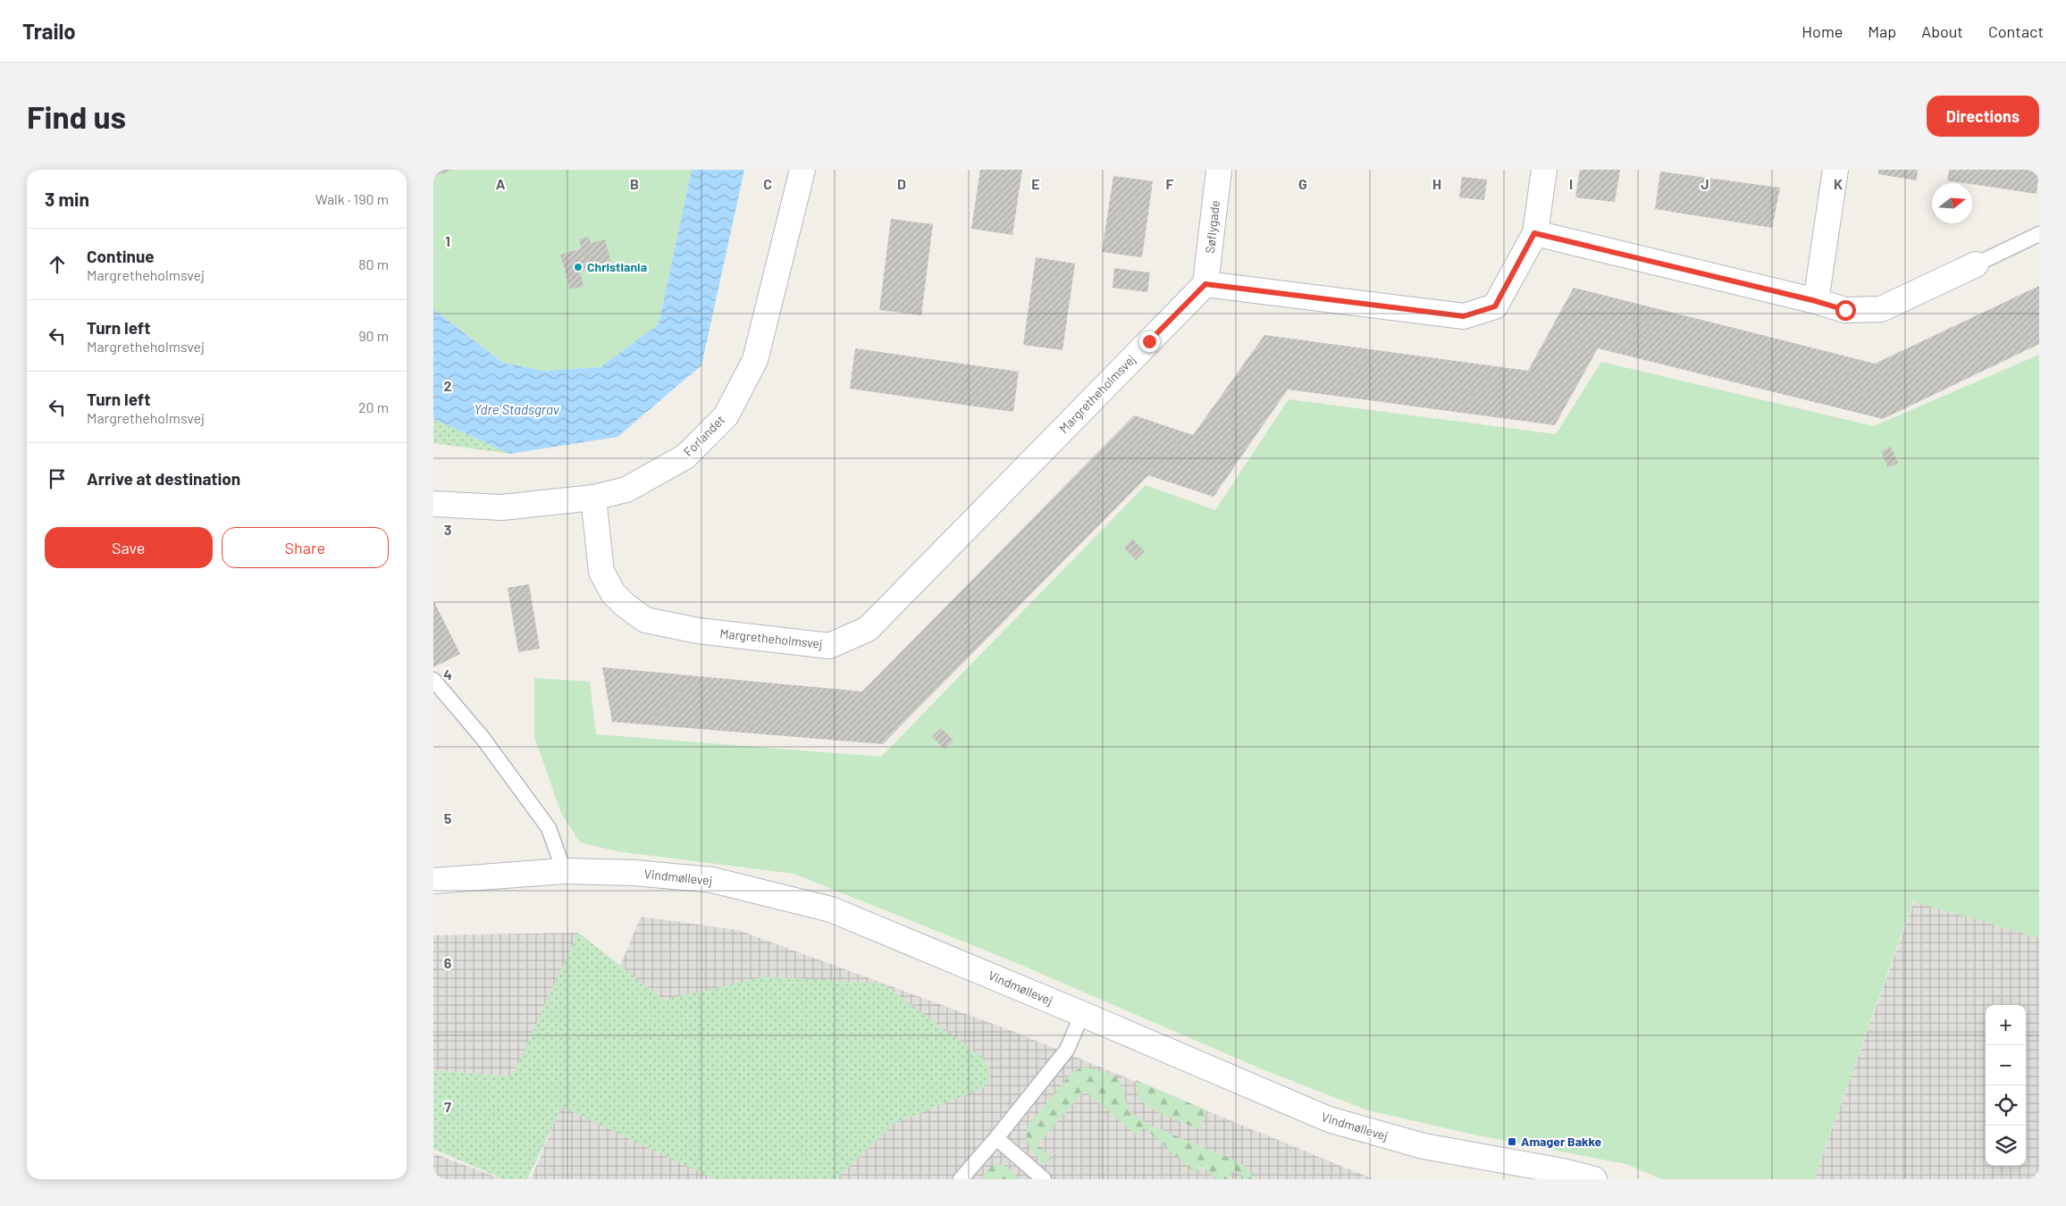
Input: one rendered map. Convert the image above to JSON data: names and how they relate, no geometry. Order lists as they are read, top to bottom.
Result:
{
  "streets": {
    "street": [
      "Søflygade",
      "Margretheholmsvej",
      "Forlandet",
      "Vindmøllevej"
    ]
  },
  "crossings": [
    ["Søflygade", "Margretheholmsvej"],
    ["Margretheholmsvej", "Forlandet"]
  ],
  "water": ["Ydre Stadsgrav"],
  "places": {
    "other": ["Christiania"],
    "transit": ["Amager Bakke"]
  },
  "north": "right",
  "page": {
    "header": "Trailo",
    "nav": [
      "Home",
      "Map",
      "About",
      "Contact"
    ],
    "buttons": [
      "Directions",
      ["Save", "Share"]
    ],
    "title": "Find us",
    "heading": ["3 min", "Walk · 190 m"],
    "list": [
      ["Continue", "Margretheholmsvej", "80 m"],
      ["Turn left", "Margretheholmsvej", "90 m"],
      ["Turn left", "Margretheholmsvej", "20 m"],
      "Arrive at destination"
    ],
    "map_buttons": ["+", "−"]
  },
  "grid": {
    "columns": [
      "A",
      "B",
      "C",
      "D",
      "E",
      "F",
      "G",
      "H",
      "I",
      "J",
      "K"
    ],
    "rows": [
      "1",
      "2",
      "3",
      "4",
      "5",
      "6",
      "7"
    ]
  }
}
